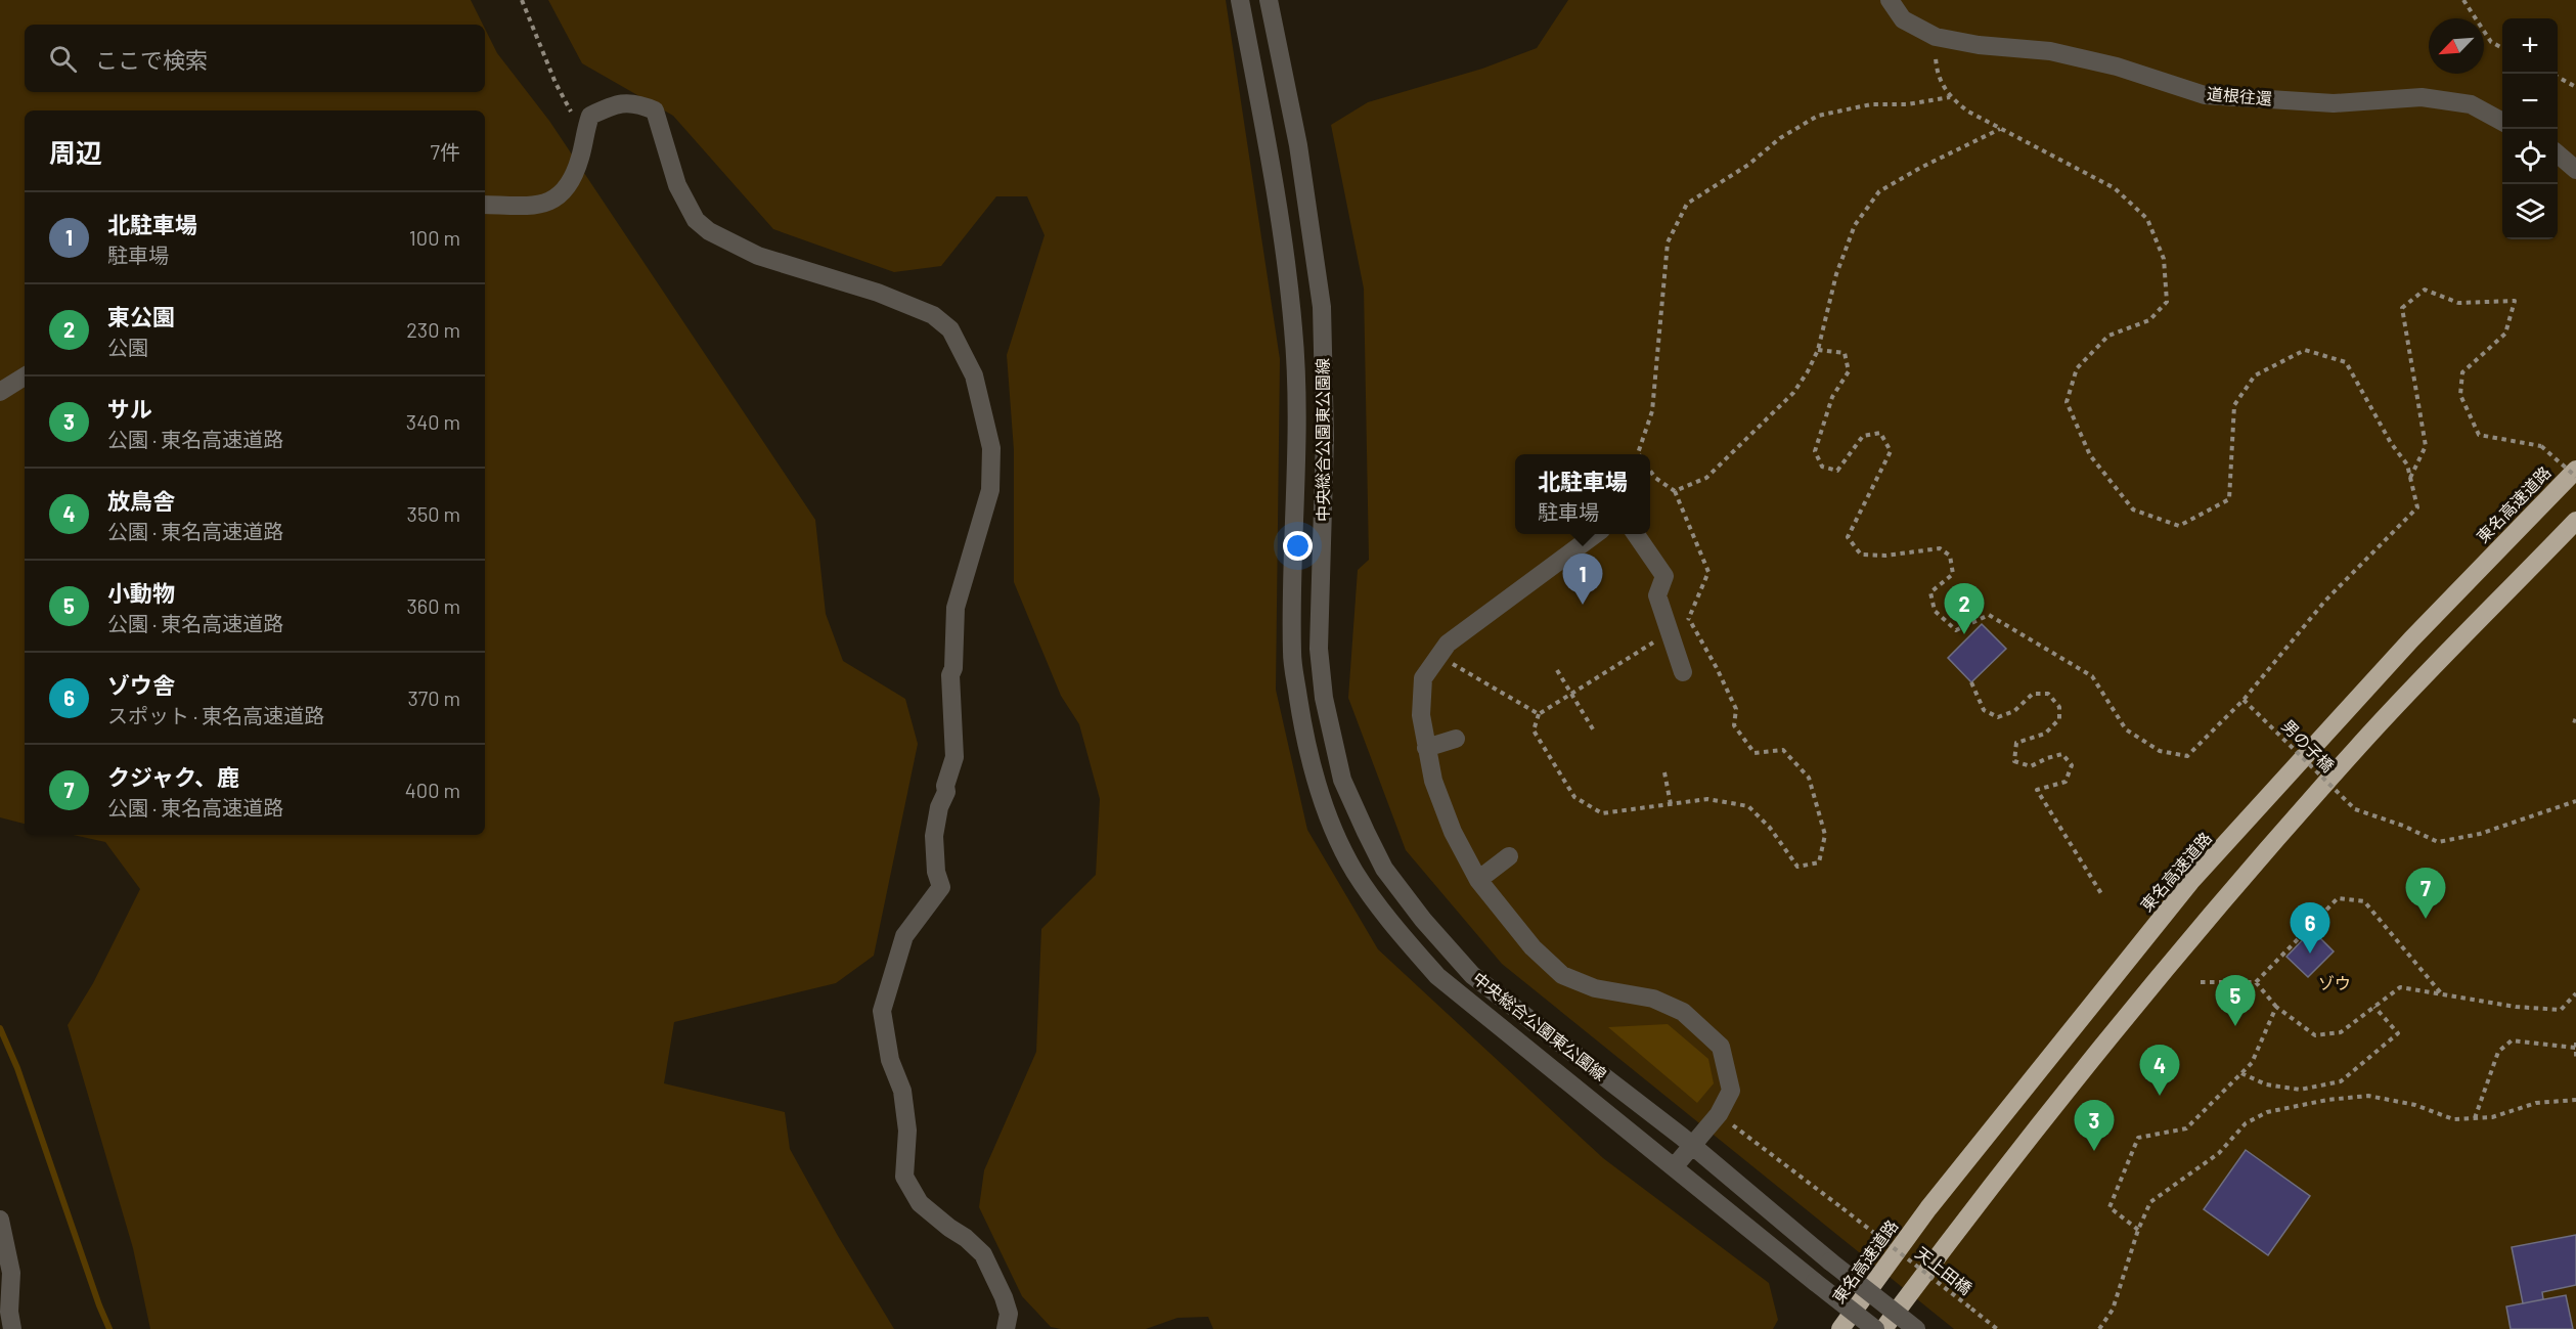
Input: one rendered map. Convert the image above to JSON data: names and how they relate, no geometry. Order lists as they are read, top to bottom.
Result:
{
  "streets": {
    "highway": ["東名高速道路"],
    "street": ["道根往還", "中央総合公園東公園線"],
    "path": ["男の子橋", "天上田橋"]
  },
  "parks": ["ゾウ"],
  "north": "bottom left",
  "page": {
    "map_buttons": ["+", "−"],
    "search": "ここで検索",
    "heading": ["周辺", "7件"],
    "list": [
      {
        "mark": "1",
        "name": "北駐車場",
        "note": "駐車場",
        "value": "100 m"
      },
      {
        "mark": "2",
        "name": "東公園",
        "note": "公園",
        "value": "230 m"
      },
      {
        "mark": "3",
        "name": "サル",
        "note": "公園 · 東名高速道路",
        "value": "340 m"
      },
      {
        "mark": "4",
        "name": "放鳥舎",
        "note": "公園 · 東名高速道路",
        "value": "350 m"
      },
      {
        "mark": "5",
        "name": "小動物",
        "note": "公園 · 東名高速道路",
        "value": "360 m"
      },
      {
        "mark": "6",
        "name": "ゾウ舎",
        "note": "スポット · 東名高速道路",
        "value": "370 m"
      },
      {
        "mark": "7",
        "name": "クジャク、鹿",
        "note": "公園 · 東名高速道路",
        "value": "400 m"
      }
    ],
    "popup": ["北駐車場", "駐車場"],
    "pins": [
      "1",
      "2",
      "7",
      "6",
      "5",
      "4",
      "3"
    ]
  }
}
